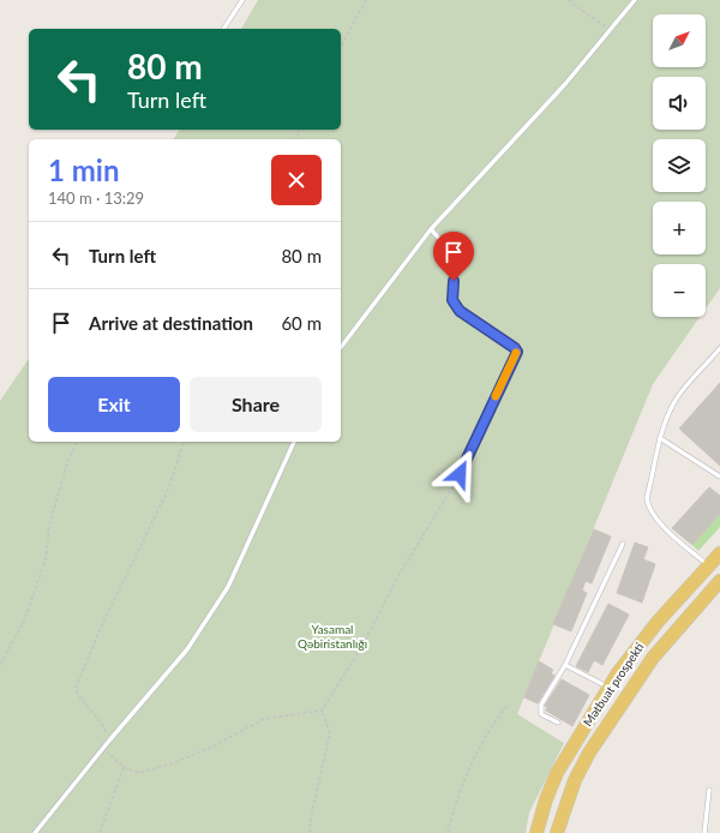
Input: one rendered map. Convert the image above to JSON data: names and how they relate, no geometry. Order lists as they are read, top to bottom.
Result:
{
  "streets": {
    "main road": ["Mətbuat prospekti"]
  },
  "parks": ["Yasamal Qəbiristanlığı"],
  "north": "top right",
  "page": {
    "map_buttons": ["+", "−"],
    "turn": ["80 m", "Turn left"],
    "heading": ["1 min", "140 m · 13:29"],
    "list": [
      {
        "name": "Turn left",
        "value": "80 m"
      },
      {
        "name": "Arrive at destination",
        "value": "60 m"
      }
    ],
    "buttons": ["Exit", "Share"]
  }
}
